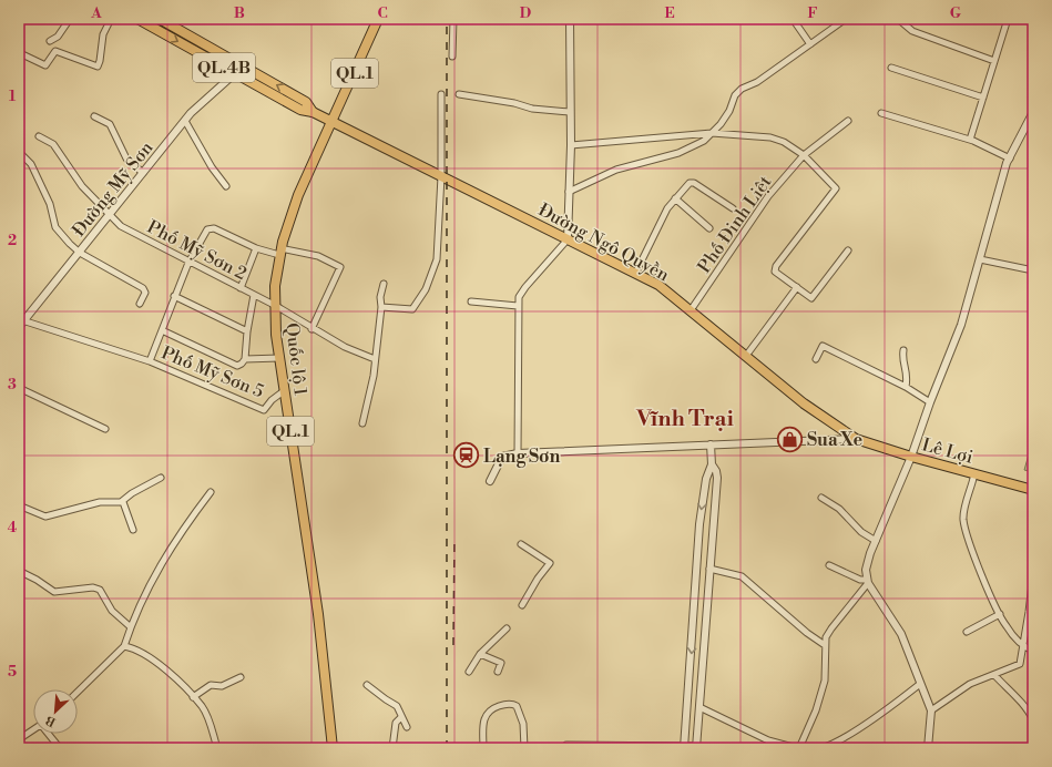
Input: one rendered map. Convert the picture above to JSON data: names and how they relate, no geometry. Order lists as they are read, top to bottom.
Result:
{
  "streets": {
    "main road": [
      "QL.4B",
      "QL.1",
      "Đường Ngô Quyền",
      "Quốc lộ 1",
      "Lê Lợi"
    ],
    "street": [
      "Đường Mỹ Sơn",
      "Phố Đinh Liệt",
      "Phố Mỹ Sơn 2",
      "Phố Mỹ Sơn 5"
    ]
  },
  "crossings": [
    ["Đường Mỹ Sơn", "Đường Ngô Quyền"],
    ["Đường Mỹ Sơn", "Phố Mỹ Sơn 2"],
    ["Phố Đinh Liệt", "Đường Ngô Quyền"],
    ["Đường Ngô Quyền", "Quốc lộ 1"],
    ["Đường Ngô Quyền", "Lê Lợi"],
    ["Phố Mỹ Sơn 2", "Quốc lộ 1"],
    ["Quốc lộ 1", "Phố Mỹ Sơn 5"]
  ],
  "districts": ["Vĩnh Trại"],
  "places": {
    "shop": ["Sua Xe"],
    "station": ["Lạng Sơn"]
  },
  "north": "bottom left",
  "grid": {
    "columns": [
      "A",
      "B",
      "C",
      "D",
      "E",
      "F",
      "G"
    ],
    "rows": [
      "1",
      "2",
      "3",
      "4",
      "5"
    ]
  }
}
